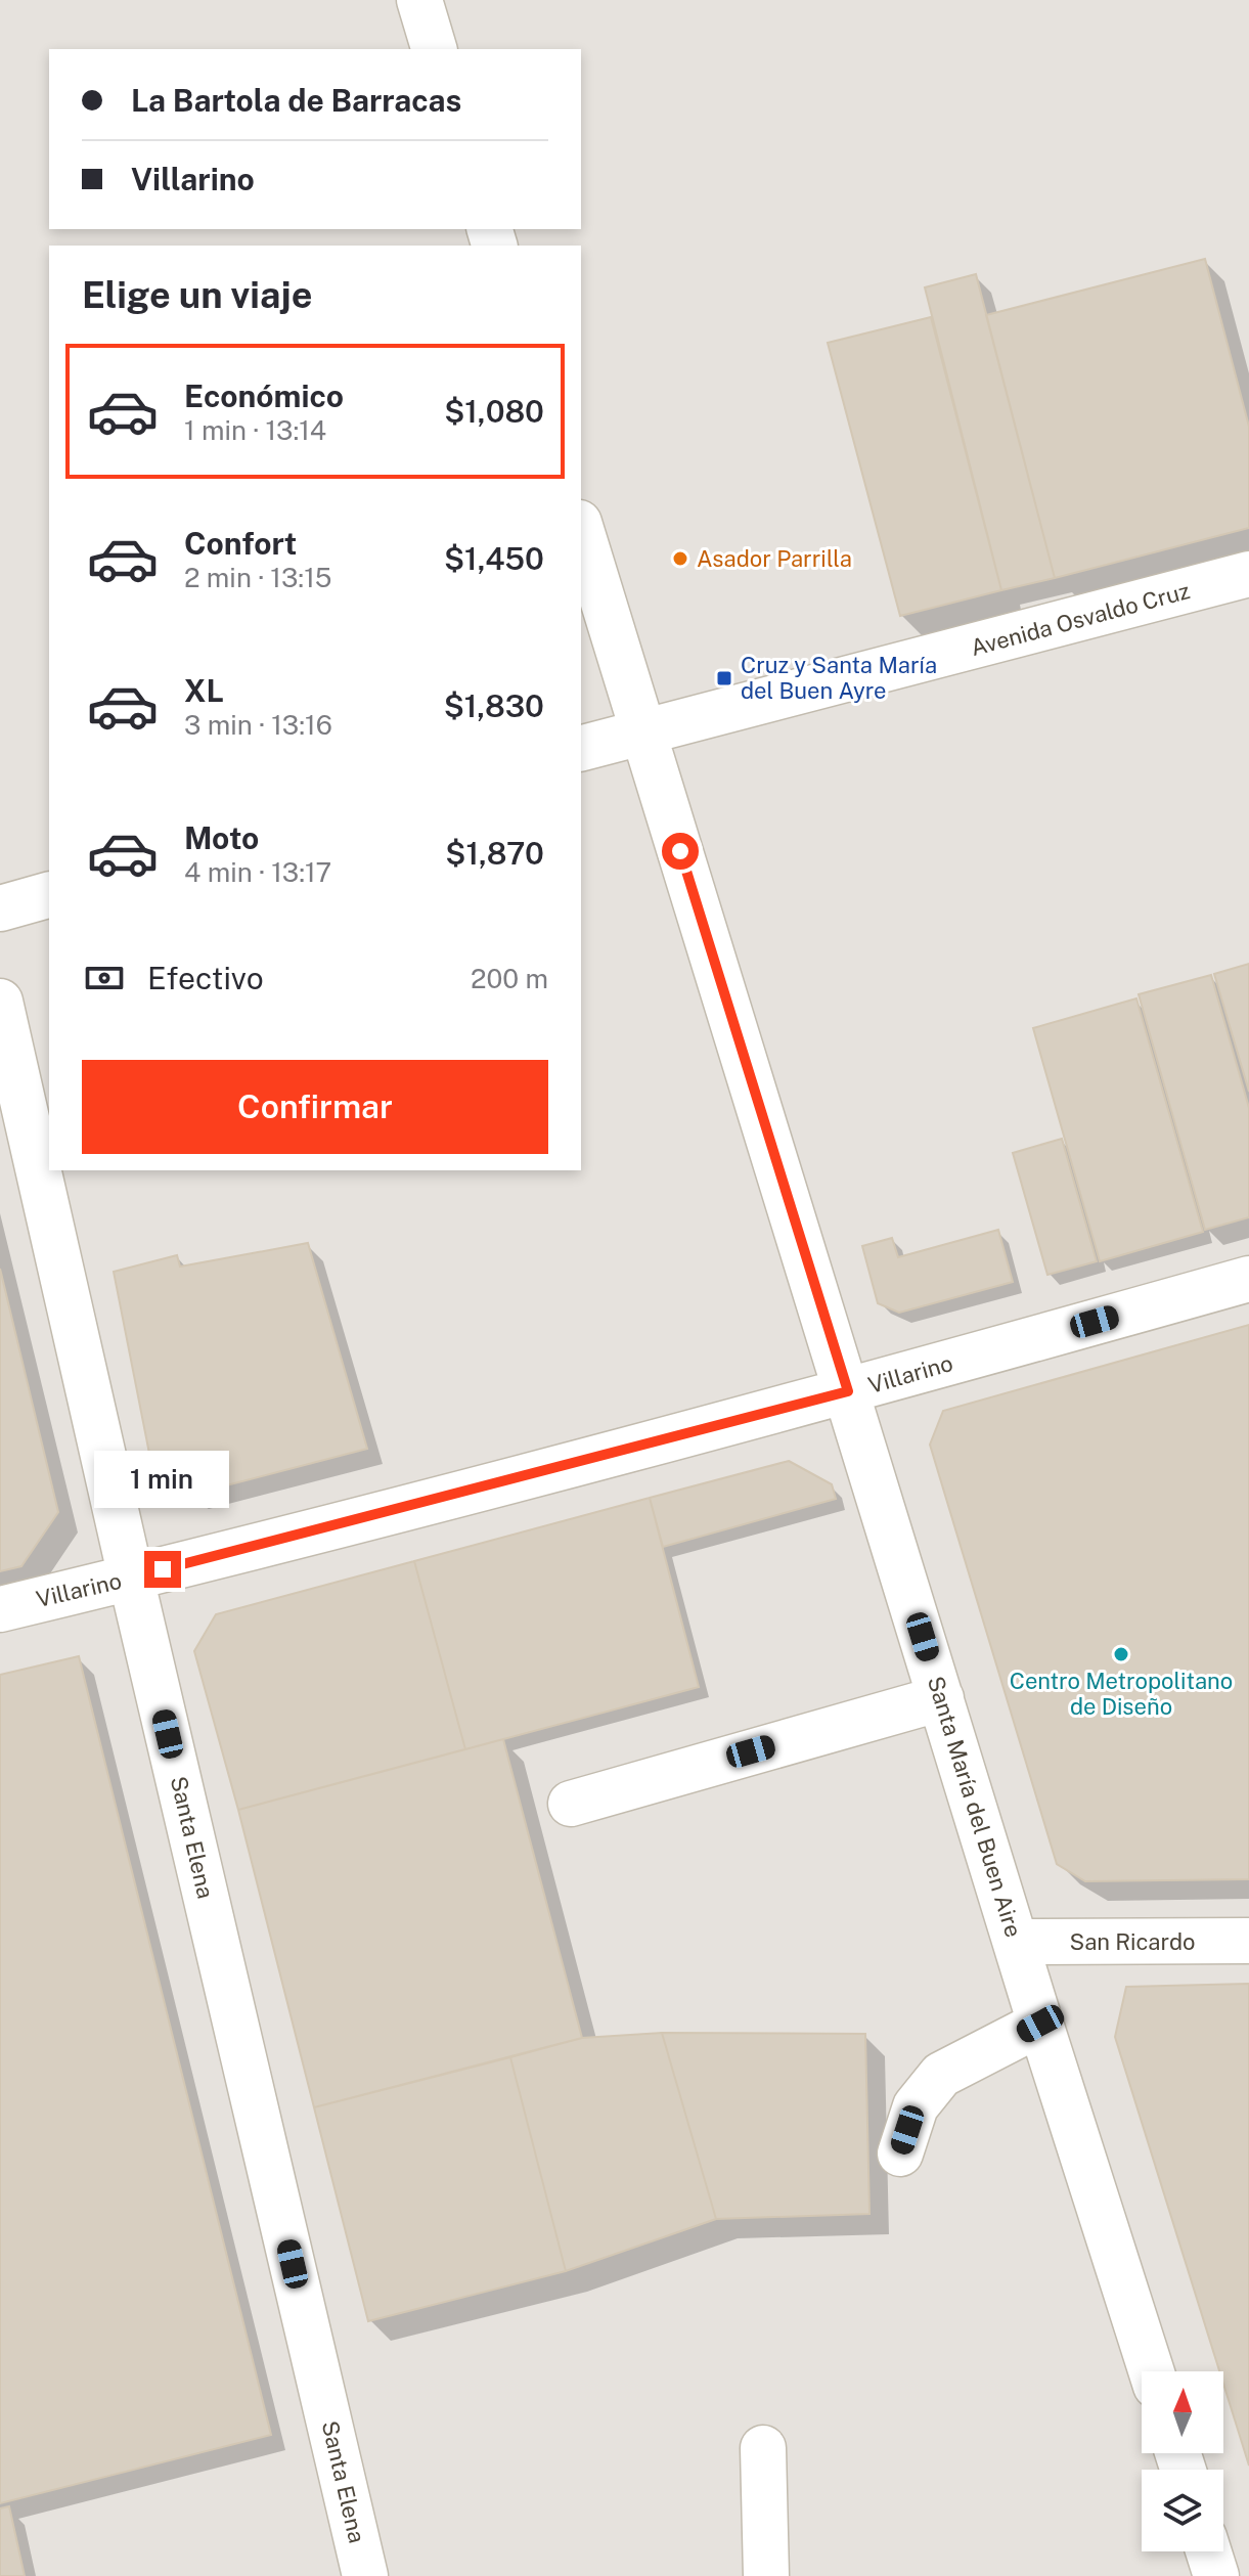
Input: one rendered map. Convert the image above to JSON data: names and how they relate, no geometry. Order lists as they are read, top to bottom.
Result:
{
  "streets": {
    "street": [
      "Avenida Osvaldo Cruz",
      "Villarino",
      "Santa María del Buen Aire",
      "Santa Elena",
      "San Ricardo"
    ]
  },
  "crossings": [
    ["Avenida Osvaldo Cruz", "Santa María del Buen Aire"],
    ["Villarino", "Santa María del Buen Aire"],
    ["Villarino", "Santa Elena"],
    ["Santa María del Buen Aire", "San Ricardo"]
  ],
  "places": {
    "other": ["Asador Parrilla", "Centro Metropolitano de Diseño"],
    "transit": ["Cruz y Santa María del Buen Ayre"]
  },
  "north": "top",
  "page": {
    "banner": ["La Bartola de Barracas", "Villarino"],
    "heading": "Elige un viaje",
    "list": [
      {
        "name": "Económico",
        "note": "1 min · 13:14",
        "value": "$1,080"
      },
      {
        "name": "Confort",
        "note": "2 min · 13:15",
        "value": "$1,450"
      },
      {
        "name": "XL",
        "note": "3 min · 13:16",
        "value": "$1,830"
      },
      {
        "name": "Moto",
        "note": "4 min · 13:17",
        "value": "$1,870"
      }
    ],
    "pay": ["Efectivo", "200 m"],
    "buttons": "Confirmar",
    "bubble": "1 min"
  }
}
